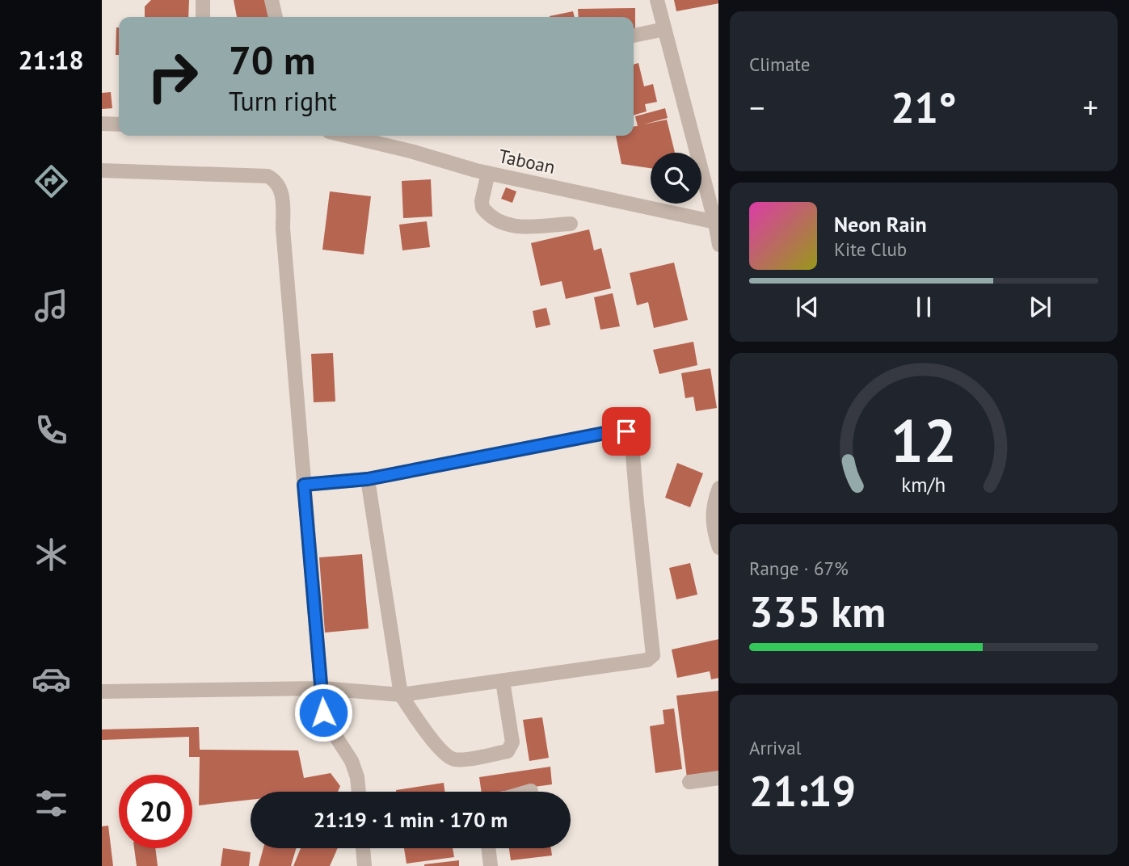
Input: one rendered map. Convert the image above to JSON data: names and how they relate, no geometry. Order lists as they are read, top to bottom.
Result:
{
  "streets": {
    "street": ["Taboan"]
  },
  "page": {
    "tabs": "21:18",
    "tile": [
      "Climate",
      ["Range · 67%", "335 km"],
      ["Arrival", "21:19"]
    ],
    "turn": ["70 m", "Turn right"],
    "heat": ["−", "21°", "+"],
    "song": ["Neon Rain", "Kite Club"],
    "limit": "20",
    "trip": "21:19 · 1 min · 170 m",
    "gauge": ["12", "km/h"]
  }
}
